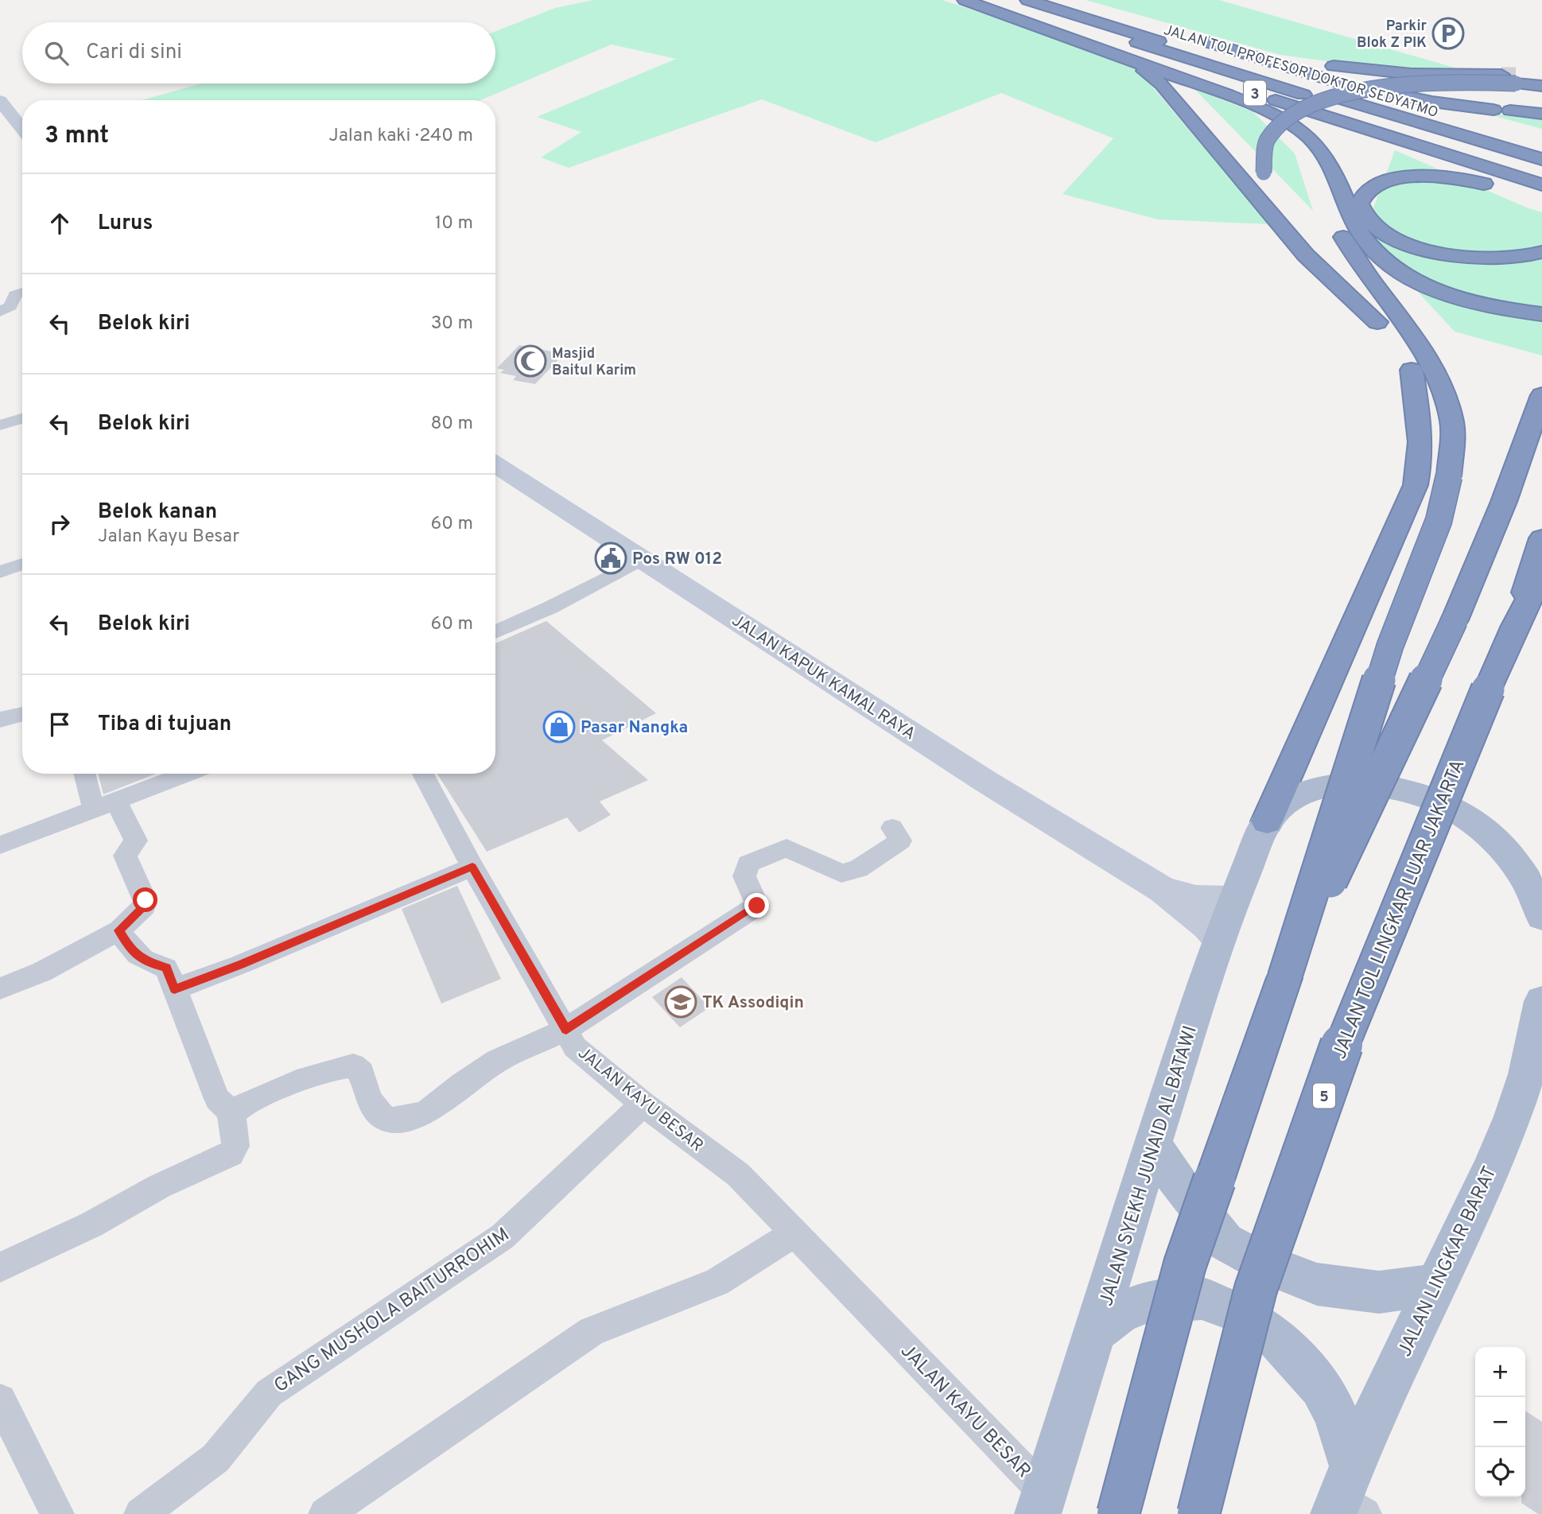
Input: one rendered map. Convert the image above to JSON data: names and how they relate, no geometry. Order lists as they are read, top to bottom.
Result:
{
  "streets": {
    "highway": [
      "JALAN TOL PROFESOR DOKTOR SEDYATMO",
      "3",
      "JALAN TOL LINGKAR LUAR JAKARTA",
      "5"
    ],
    "main road": ["JALAN KAPUK KAMAL RAYA", "JALAN SYEKH JUNAID AL BATAWI", "JALAN LINGKAR BARAT"],
    "street": ["JALAN KAYU BESAR", "GANG MUSHOLA BAITURROHIM"]
  },
  "crossings": [
    ["JALAN KAPUK KAMAL RAYA", "JALAN SYEKH JUNAID AL BATAWI"],
    ["JALAN KAYU BESAR", "JALAN SYEKH JUNAID AL BATAWI"],
    ["JALAN KAYU BESAR", "GANG MUSHOLA BAITURROHIM"]
  ],
  "places": {
    "parking": ["Parkir Blok Z PIK"],
    "mosque": ["Masjid Baitul Karim"],
    "public building": ["Pos RW 012"],
    "shop": ["Pasar Nangka"],
    "school or university": ["TK Assodiqin"]
  },
  "page": {
    "search": "Cari di sini",
    "heading": ["3 mnt", "Jalan kaki · 240 m"],
    "list": [
      ["Lurus", "10 m"],
      ["Belok kiri", "30 m"],
      ["Belok kiri", "80 m"],
      ["Belok kanan", "Jalan Kayu Besar", "60 m"],
      ["Belok kiri", "60 m"],
      "Tiba di tujuan"
    ],
    "map_buttons": ["+", "−"]
  }
}
